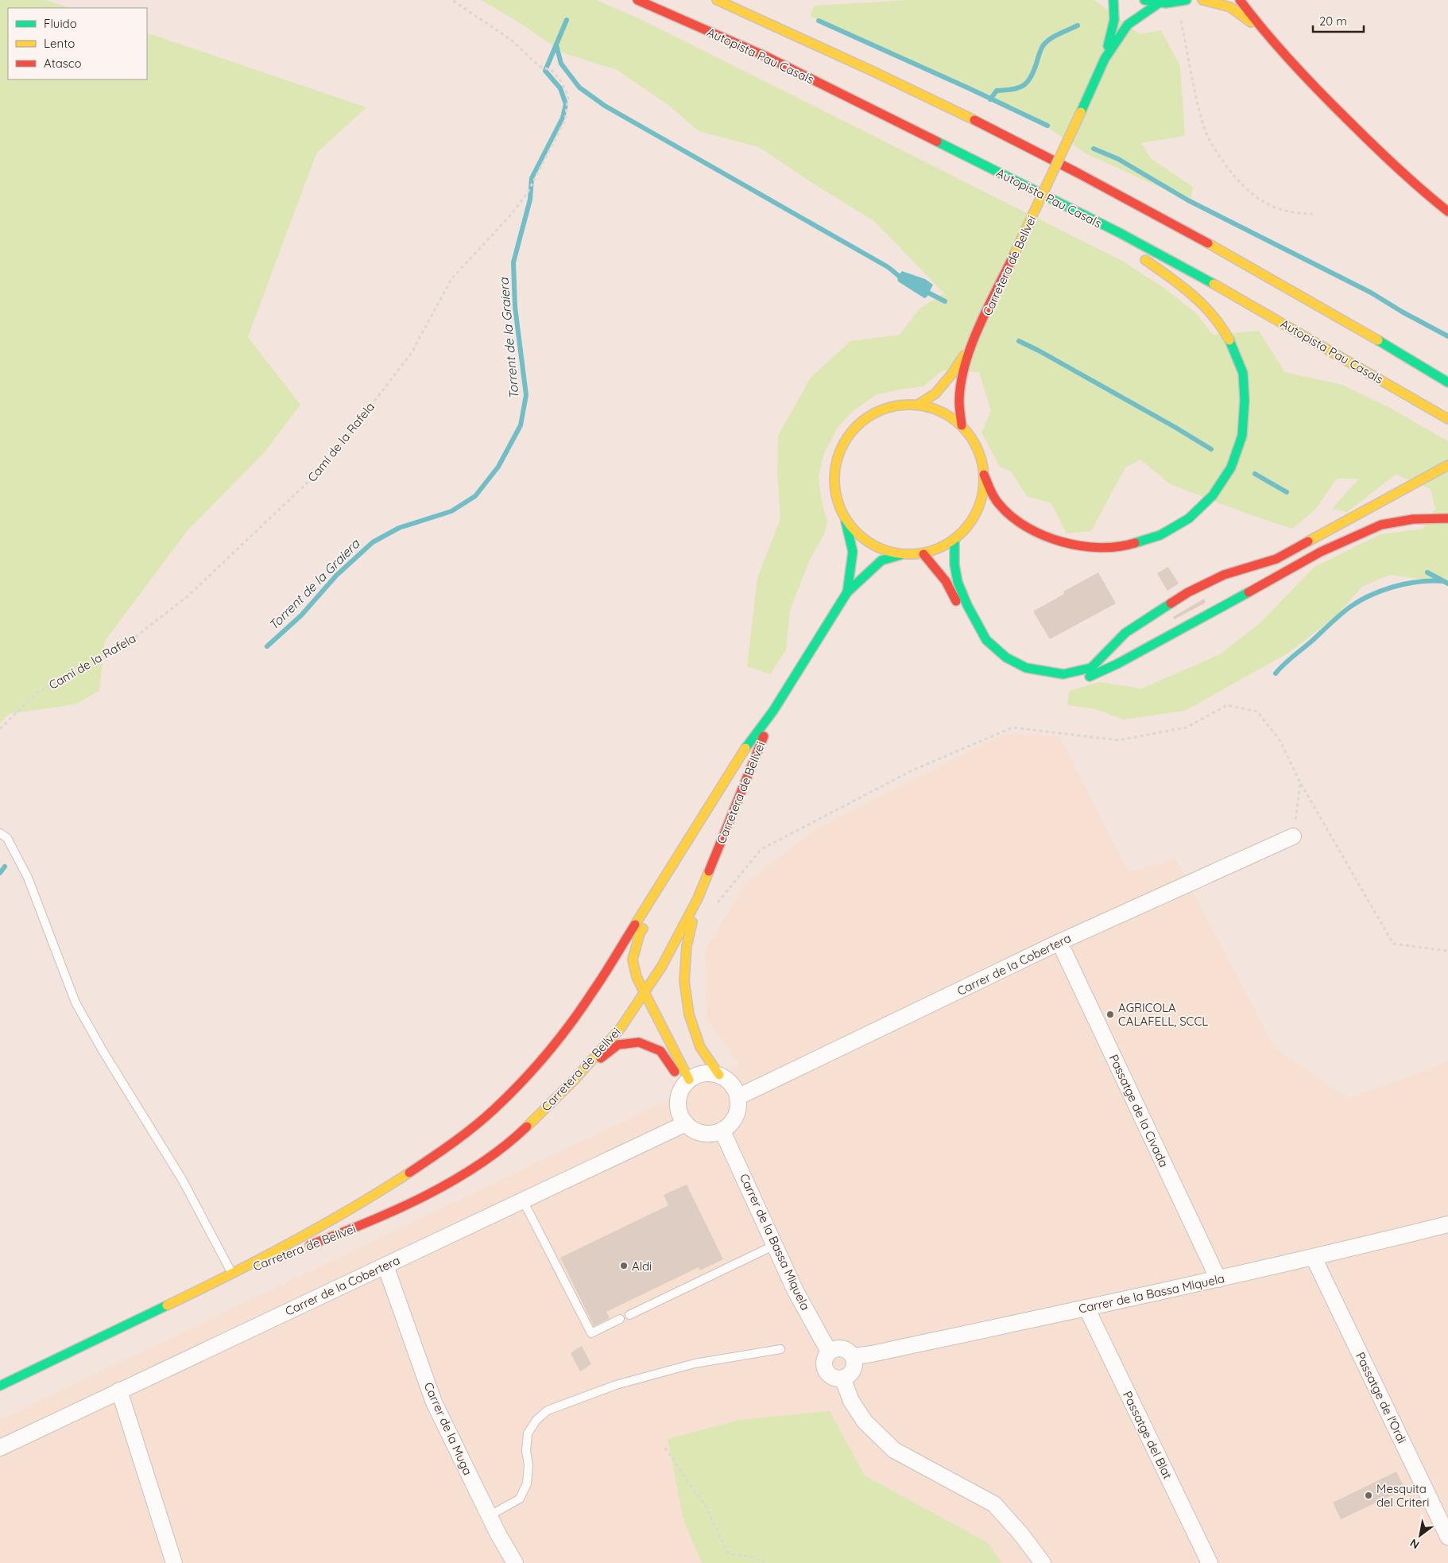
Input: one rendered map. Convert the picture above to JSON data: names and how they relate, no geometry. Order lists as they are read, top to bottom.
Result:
{
  "streets": {
    "main road": ["Autopista Pau Casals", "Carretera de Bellvei"],
    "street": [
      "Carrer de la Cobertera",
      "Passatge de la Civada",
      "Carrer de la Bassa Miquela",
      "Passatge de l'Ordi",
      "Carrer de la Muga",
      "Passatge del Blat"
    ],
    "path": ["Camí de la Rafela"]
  },
  "crossings": [
    ["Carrer de la Cobertera", "Passatge de la Civada"],
    ["Carrer de la Cobertera", "Carrer de la Bassa Miquela"],
    ["Carrer de la Cobertera", "Carrer de la Muga"],
    ["Passatge de la Civada", "Carrer de la Bassa Miquela"],
    ["Carrer de la Bassa Miquela", "Passatge de l'Ordi"],
    ["Carrer de la Bassa Miquela", "Passatge del Blat"]
  ],
  "water": ["Torrent de la Graiera"],
  "places": ["AGRICOLA CALAFELL, SCCL", "Aldi", "Mesquita del Criteri"],
  "legend": ["Fluido", "Lento", "Atasco"],
  "scale_bar": "20 m",
  "north": "bottom left"
}
